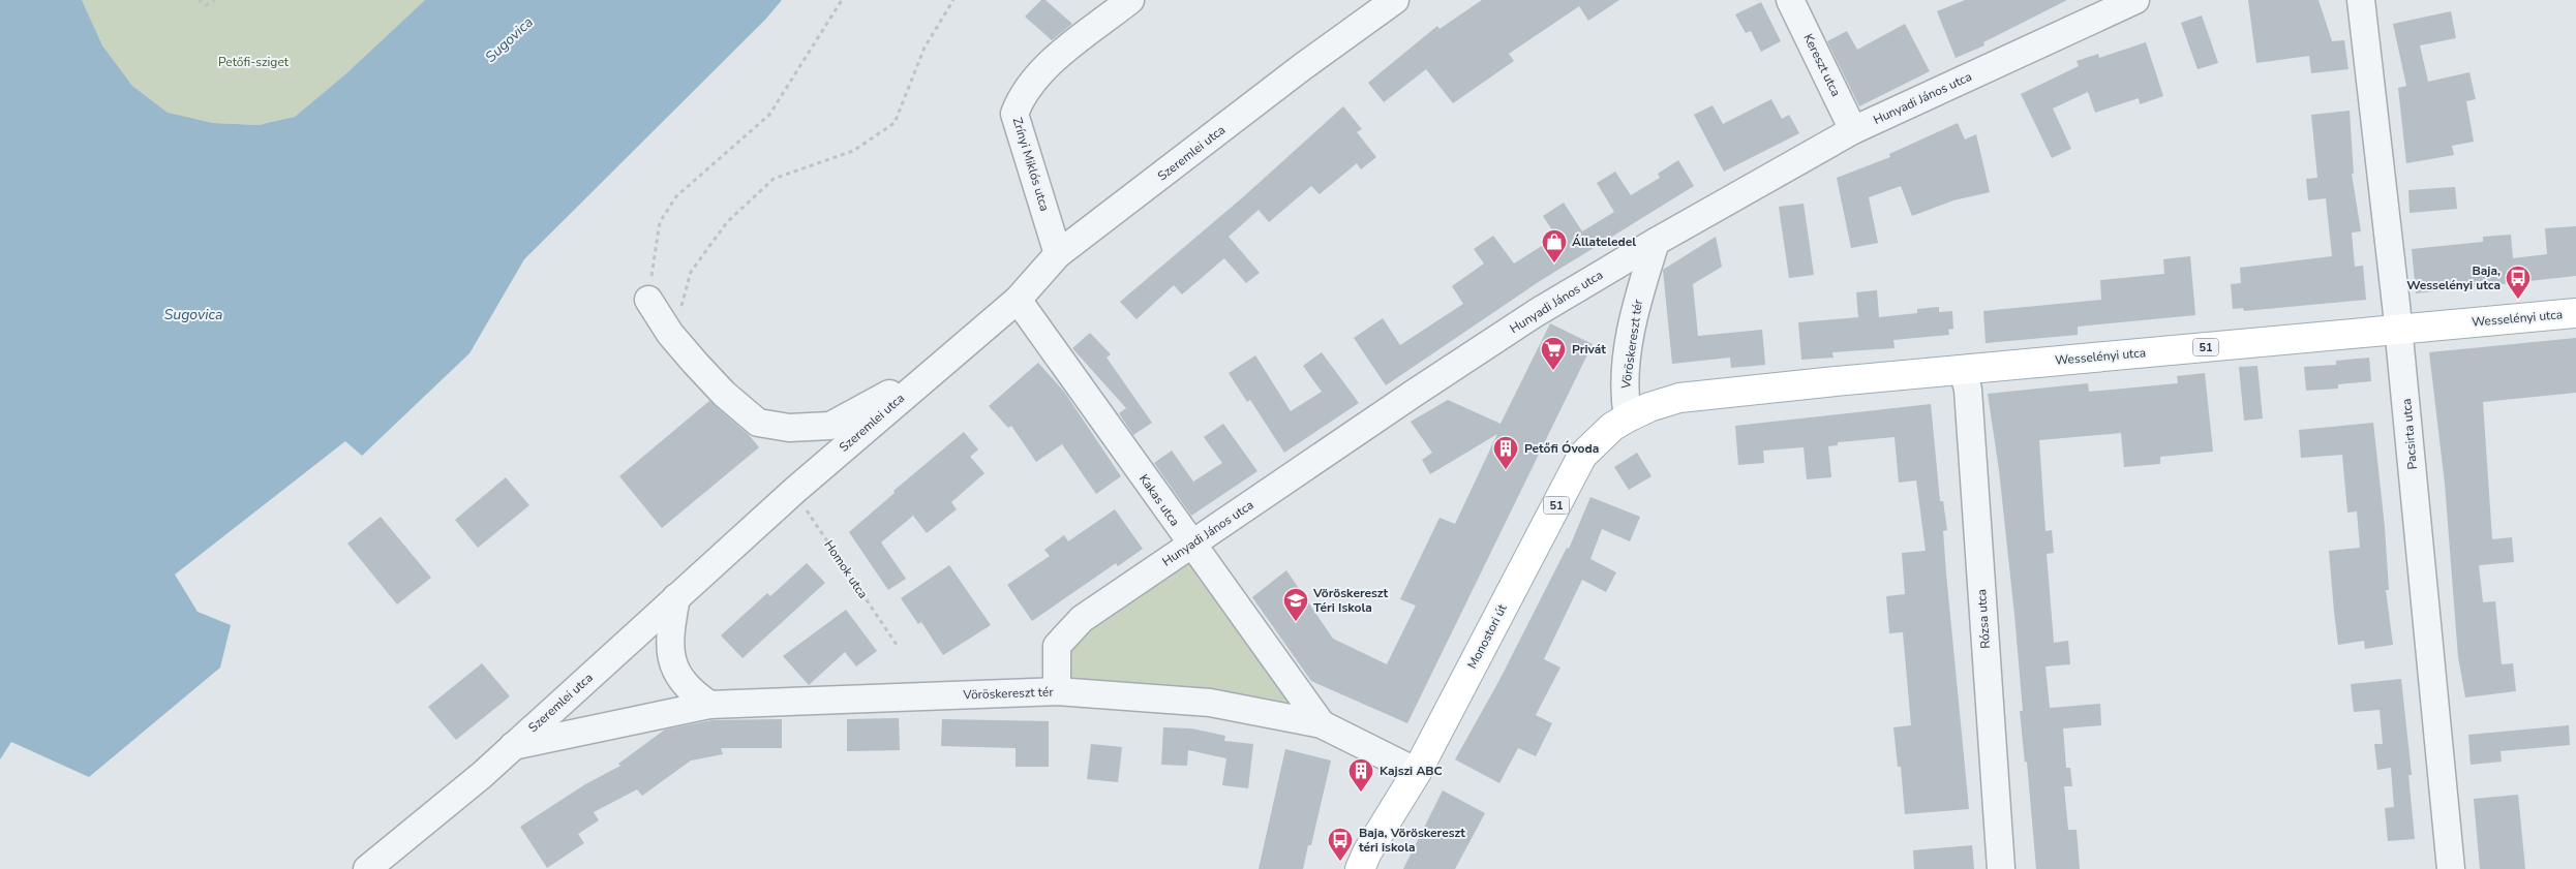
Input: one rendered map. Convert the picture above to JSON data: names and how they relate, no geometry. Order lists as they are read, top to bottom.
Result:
{
  "streets": {
    "main road": ["Wesselényi utca", "51", "Monostori út"],
    "street": [
      "Kereszt utca",
      "Hunyadi János utca",
      "Szeremlei utca",
      "Zrínyi Miklós utca",
      "Vöröskereszt tér",
      "Pacsirta utca",
      "Kakas utca",
      "Rózsa utca"
    ],
    "path": ["Homok utca"]
  },
  "crossings": [
    ["Kereszt utca", "Hunyadi János utca"],
    ["Hunyadi János utca", "Vöröskereszt tér"],
    ["Hunyadi János utca", "Kakas utca"],
    ["Szeremlei utca", "Zrínyi Miklós utca"],
    ["Szeremlei utca", "Vöröskereszt tér"],
    ["Szeremlei utca", "Kakas utca"],
    ["Szeremlei utca", "Homok utca"],
    ["Wesselényi utca", "Vöröskereszt tér"],
    ["Wesselényi utca", "Pacsirta utca"],
    ["Wesselényi utca", "Rózsa utca"],
    ["Wesselényi utca", "Monostori út"],
    ["Vöröskereszt tér", "Kakas utca"],
    ["Vöröskereszt tér", "Monostori út"]
  ],
  "water": ["Sugovica"],
  "parks": ["Petőfi-sziget"],
  "places": {
    "shop": ["Állateledel"],
    "bus stop": ["Baja, Wesselényi utca", "Baja, Vöröskereszt téri iskola"],
    "supermarket": ["Privát"],
    "building": ["Petőfi Óvoda", "Kajszi ABC"],
    "school or university": ["Vöröskereszt Téri Iskola"]
  }
}
